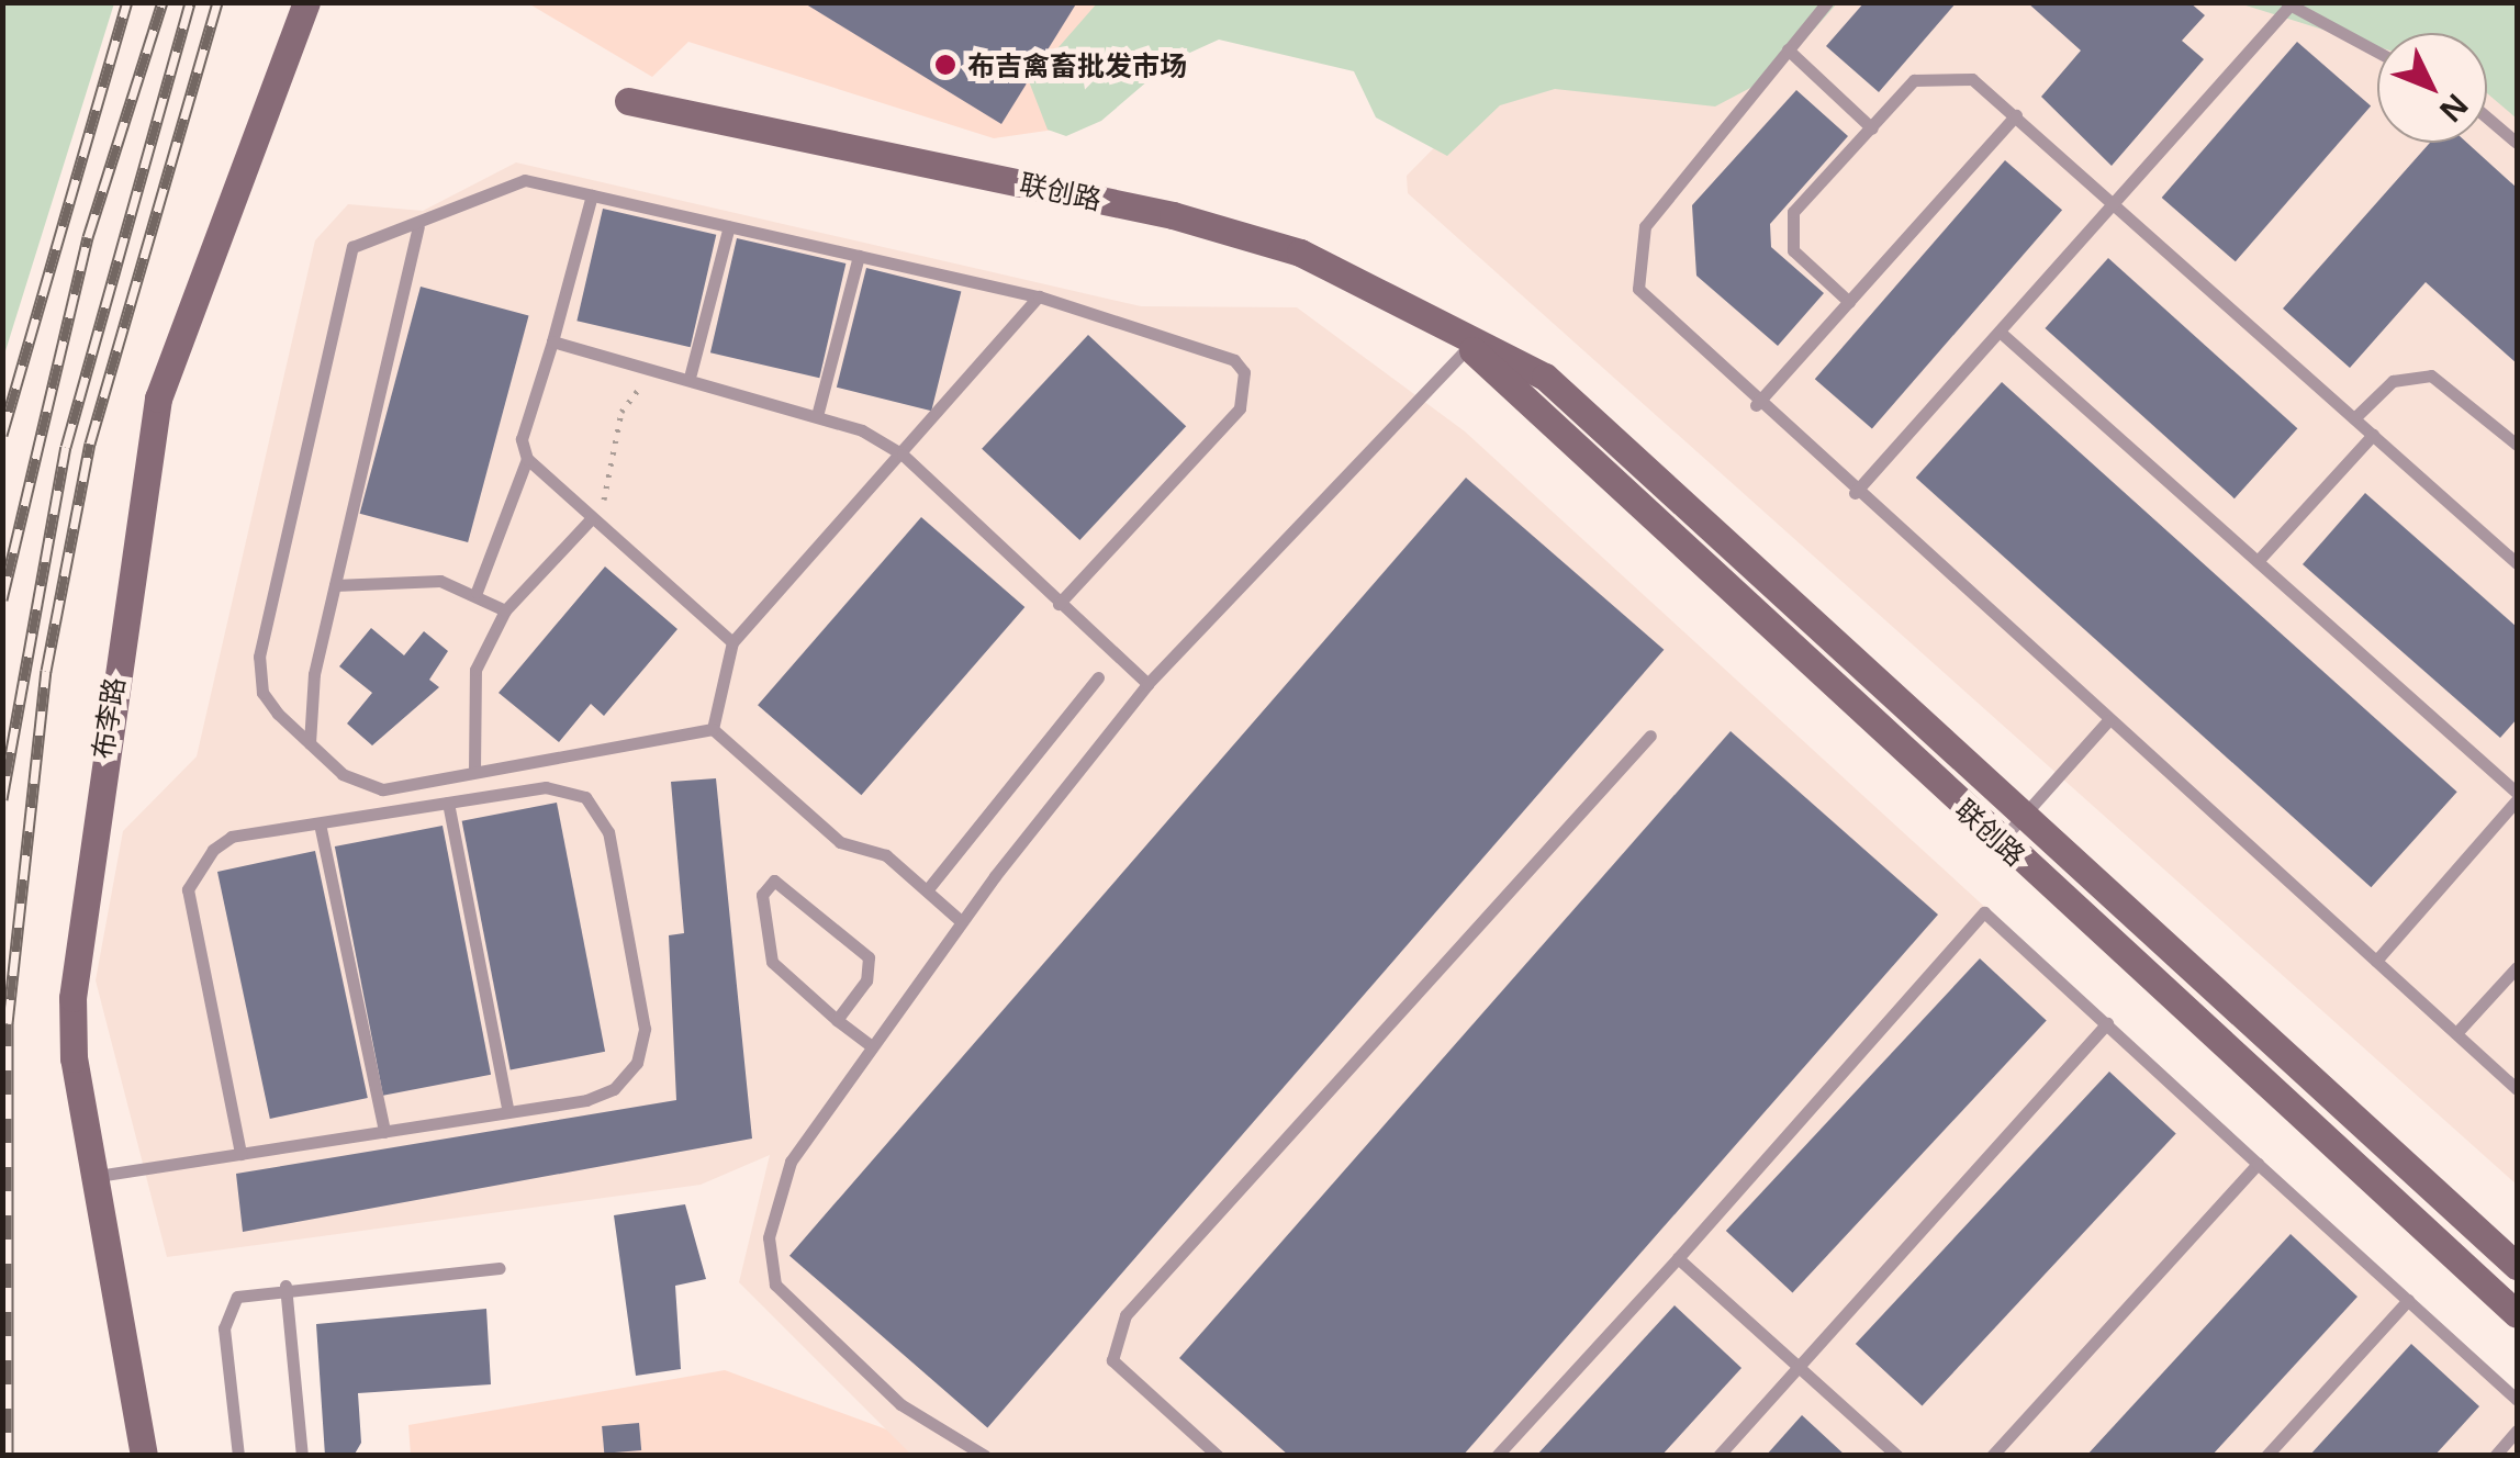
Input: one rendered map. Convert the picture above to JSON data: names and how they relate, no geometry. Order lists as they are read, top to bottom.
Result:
{
  "streets": {
    "street": ["联创路", "布李路"]
  },
  "places": ["布吉禽畜批发市场"],
  "north": "bottom right"
}
